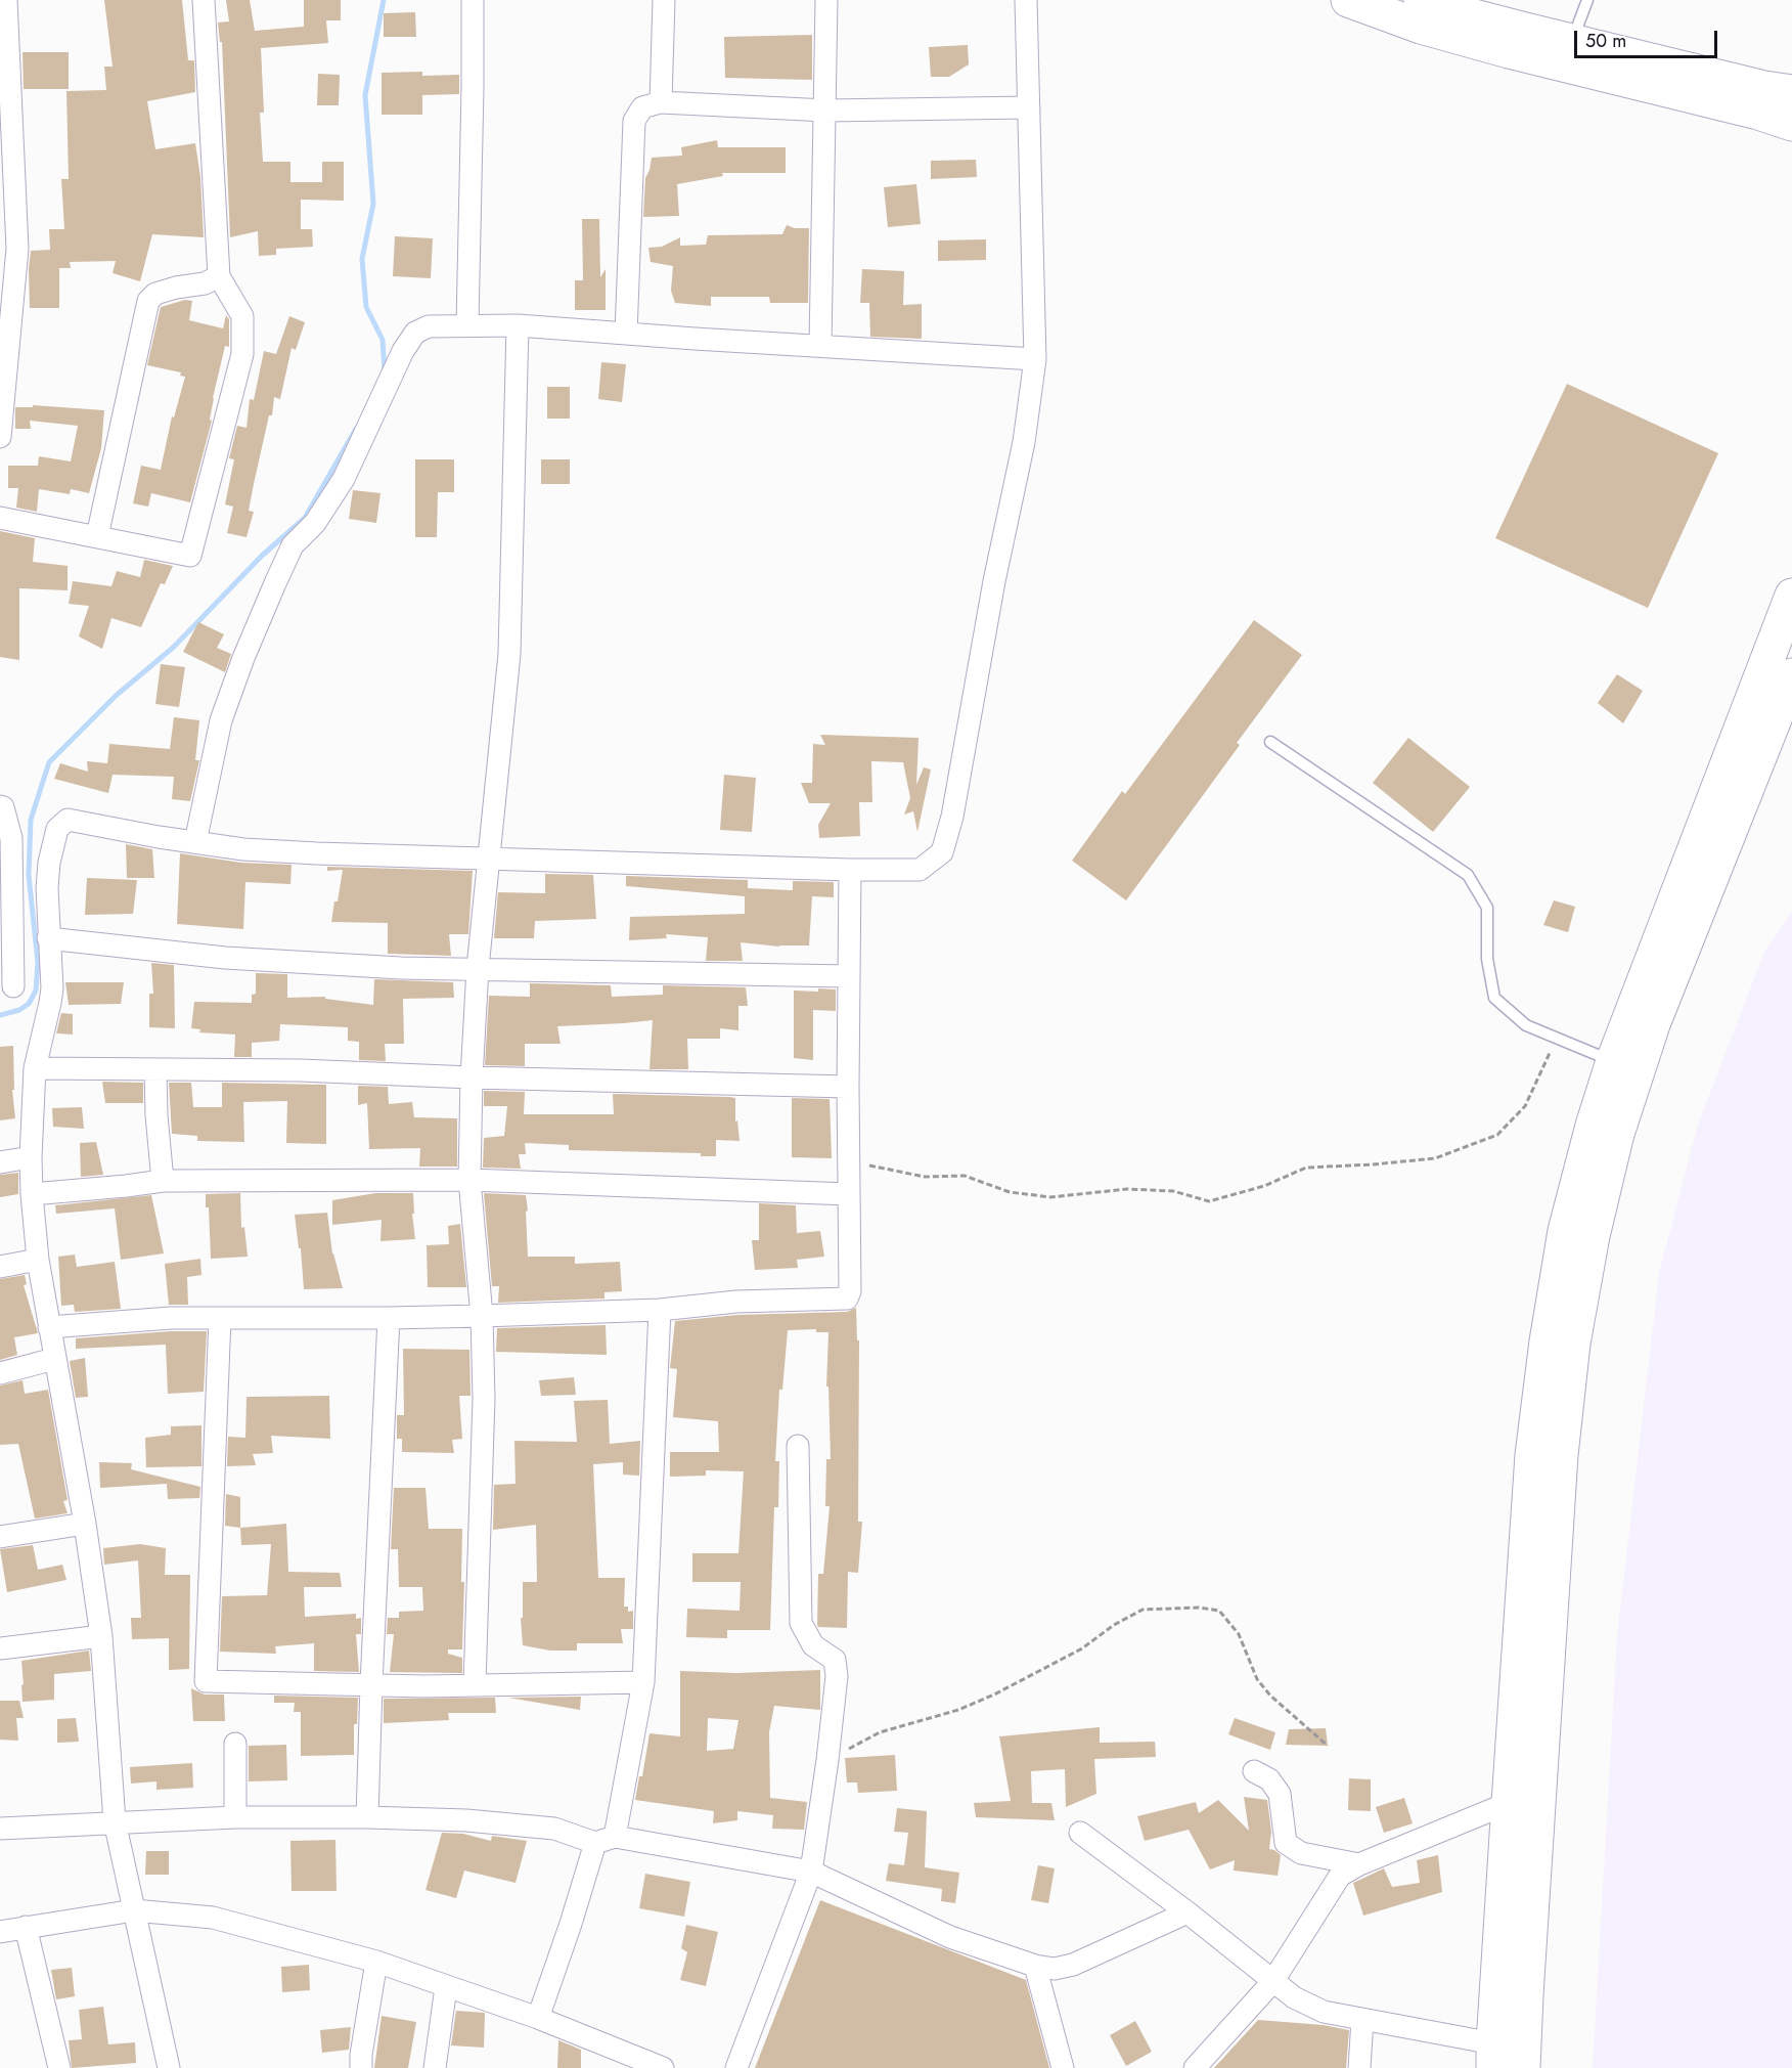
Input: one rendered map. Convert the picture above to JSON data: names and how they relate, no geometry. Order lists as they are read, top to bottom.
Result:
{
  "scale_bar": "50 m"
}
